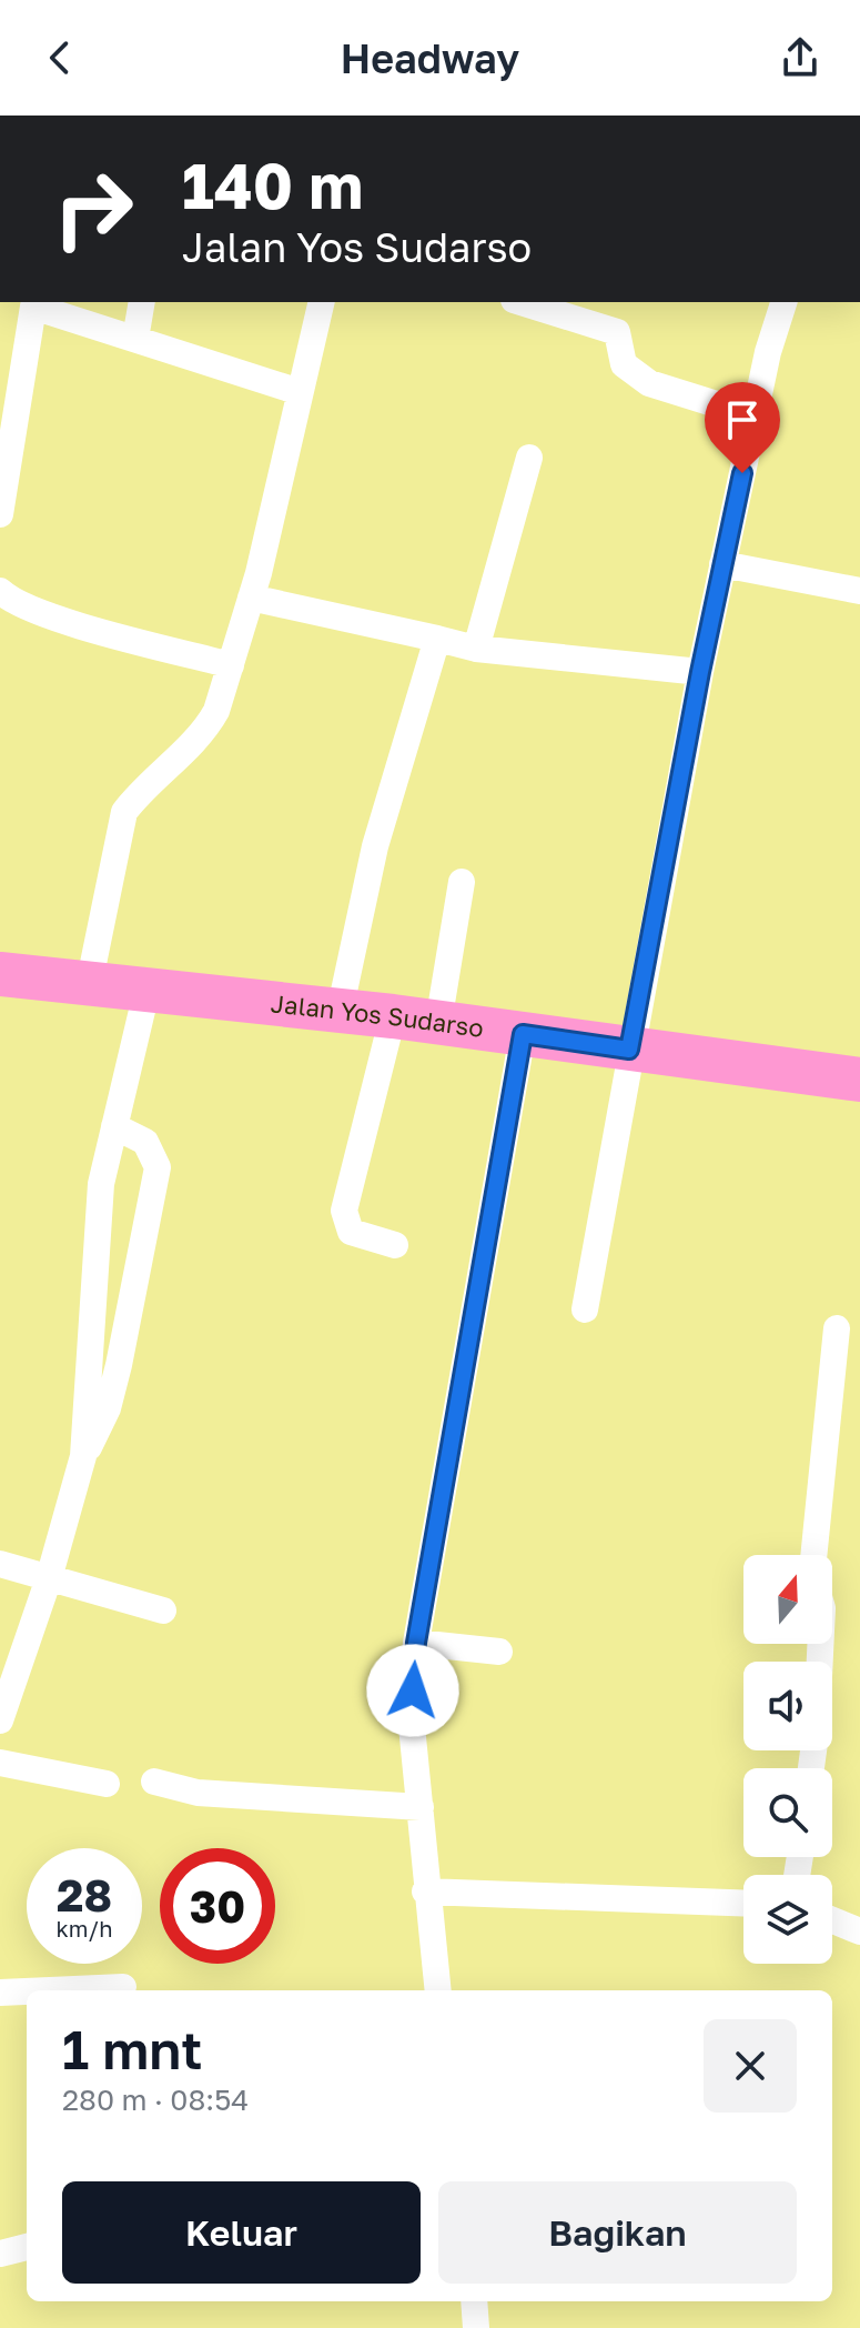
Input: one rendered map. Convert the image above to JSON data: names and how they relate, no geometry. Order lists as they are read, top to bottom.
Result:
{
  "streets": {
    "highway": ["Jalan Yos Sudarso"]
  },
  "north": "top",
  "page": {
    "header": "Headway",
    "turn": ["140 m", "Jalan Yos Sudarso"],
    "speed": "28 km/h",
    "limit": "30",
    "heading": ["1 mnt", "280 m · 08:54"],
    "buttons": ["Keluar", "Bagikan"]
  }
}
